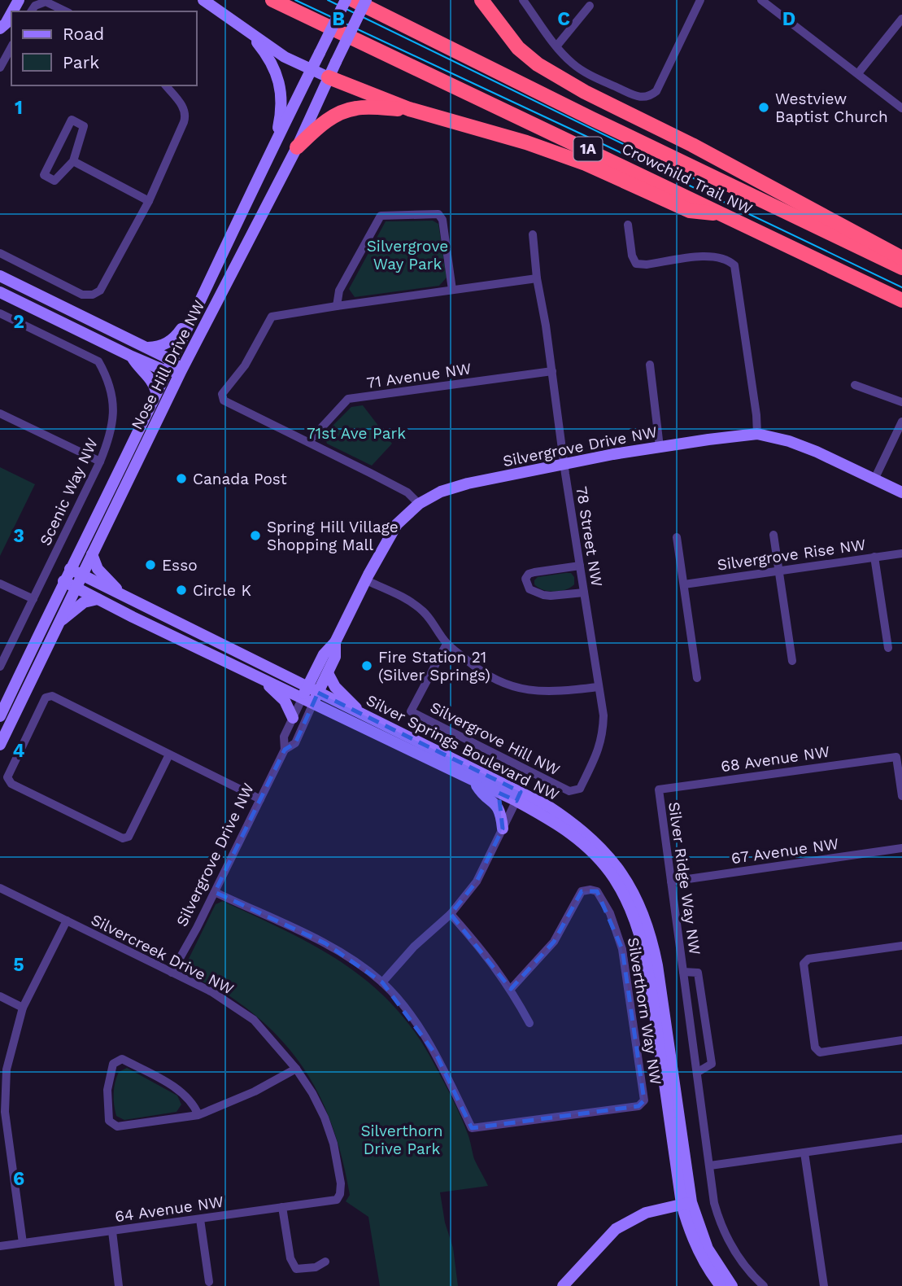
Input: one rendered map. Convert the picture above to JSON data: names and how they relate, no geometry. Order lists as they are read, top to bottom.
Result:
{
  "streets": {
    "highway": ["1A", "Crowchild Trail NW"],
    "street": [
      "Nose Hill Drive NW",
      "71 Avenue NW",
      "Silvergrove Drive NW",
      "Scenic Way NW",
      "78 Street NW",
      "Silvergrove Rise NW",
      "Silvergrove Hill NW",
      "Silver Springs Boulevard NW",
      "68 Avenue NW",
      "67 Avenue NW",
      "Silver Ridge Way NW",
      "Silvercreek Drive NW",
      "Silverthorn Way NW",
      "64 Avenue NW"
    ]
  },
  "crossings": [
    ["Nose Hill Drive NW", "Silver Springs Boulevard NW"],
    ["71 Avenue NW", "78 Street NW"],
    ["Silvergrove Drive NW", "78 Street NW"],
    ["Silvergrove Drive NW", "Silver Springs Boulevard NW"],
    ["Silvergrove Drive NW", "Silvercreek Drive NW"],
    ["78 Street NW", "Silvergrove Hill NW"],
    ["68 Avenue NW", "Silver Ridge Way NW"],
    ["67 Avenue NW", "Silver Ridge Way NW"],
    ["Silvercreek Drive NW", "64 Avenue NW"]
  ],
  "parks": ["Silvergrove Way Park", "71st Ave Park", "Silverthorn Drive Park"],
  "places": [
    "Westview Baptist Church",
    "Canada Post",
    "Spring Hill Village Shopping Mall",
    "Esso",
    "Circle K",
    "Fire Station 21 (Silver Springs)"
  ],
  "legend": ["Road", "Park"],
  "grid": {
    "columns": ["B", "C", "D"],
    "rows": [
      "1",
      "2",
      "3",
      "4",
      "5",
      "6"
    ]
  }
}
